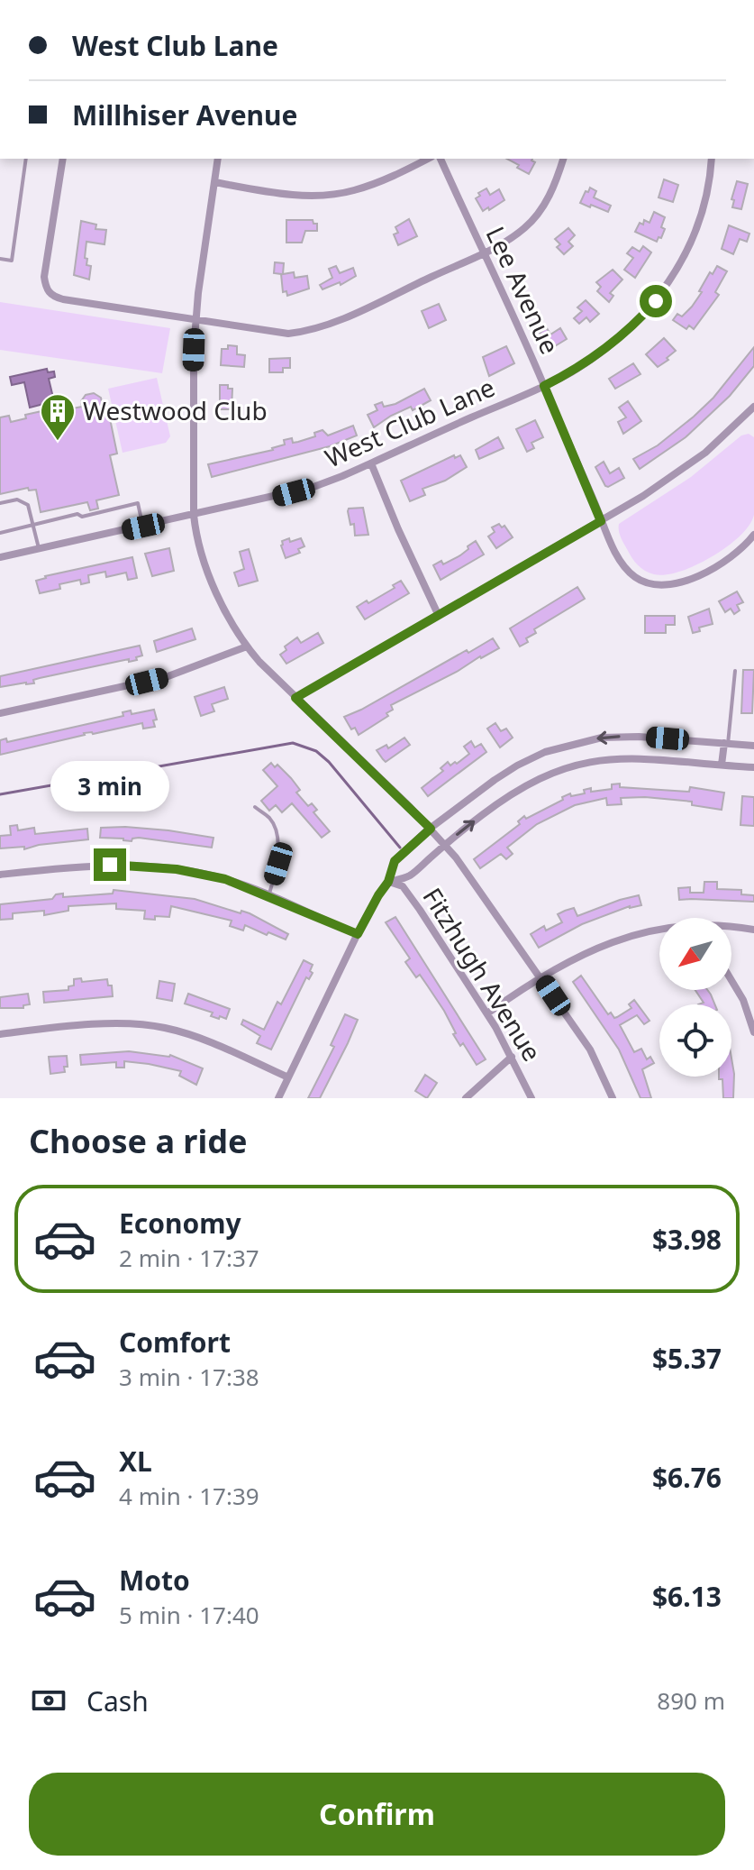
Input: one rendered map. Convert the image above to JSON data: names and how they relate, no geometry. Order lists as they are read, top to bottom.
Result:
{
  "streets": {
    "street": ["Lee Avenue", "West Club Lane", "Fitzhugh Avenue"]
  },
  "crossings": [
    ["Lee Avenue", "West Club Lane"],
    ["West Club Lane", "Fitzhugh Avenue"]
  ],
  "places": {
    "building": ["Westwood Club"]
  },
  "north": "bottom left",
  "page": {
    "banner": ["West Club Lane", "Millhiser Avenue"],
    "bubble": "3 min",
    "heading": "Choose a ride",
    "list": [
      {
        "name": "Economy",
        "note": "2 min · 17:37",
        "value": "$3.98"
      },
      {
        "name": "Comfort",
        "note": "3 min · 17:38",
        "value": "$5.37"
      },
      {
        "name": "XL",
        "note": "4 min · 17:39",
        "value": "$6.76"
      },
      {
        "name": "Moto",
        "note": "5 min · 17:40",
        "value": "$6.13"
      }
    ],
    "pay": ["Cash", "890 m"],
    "buttons": "Confirm"
  }
}
